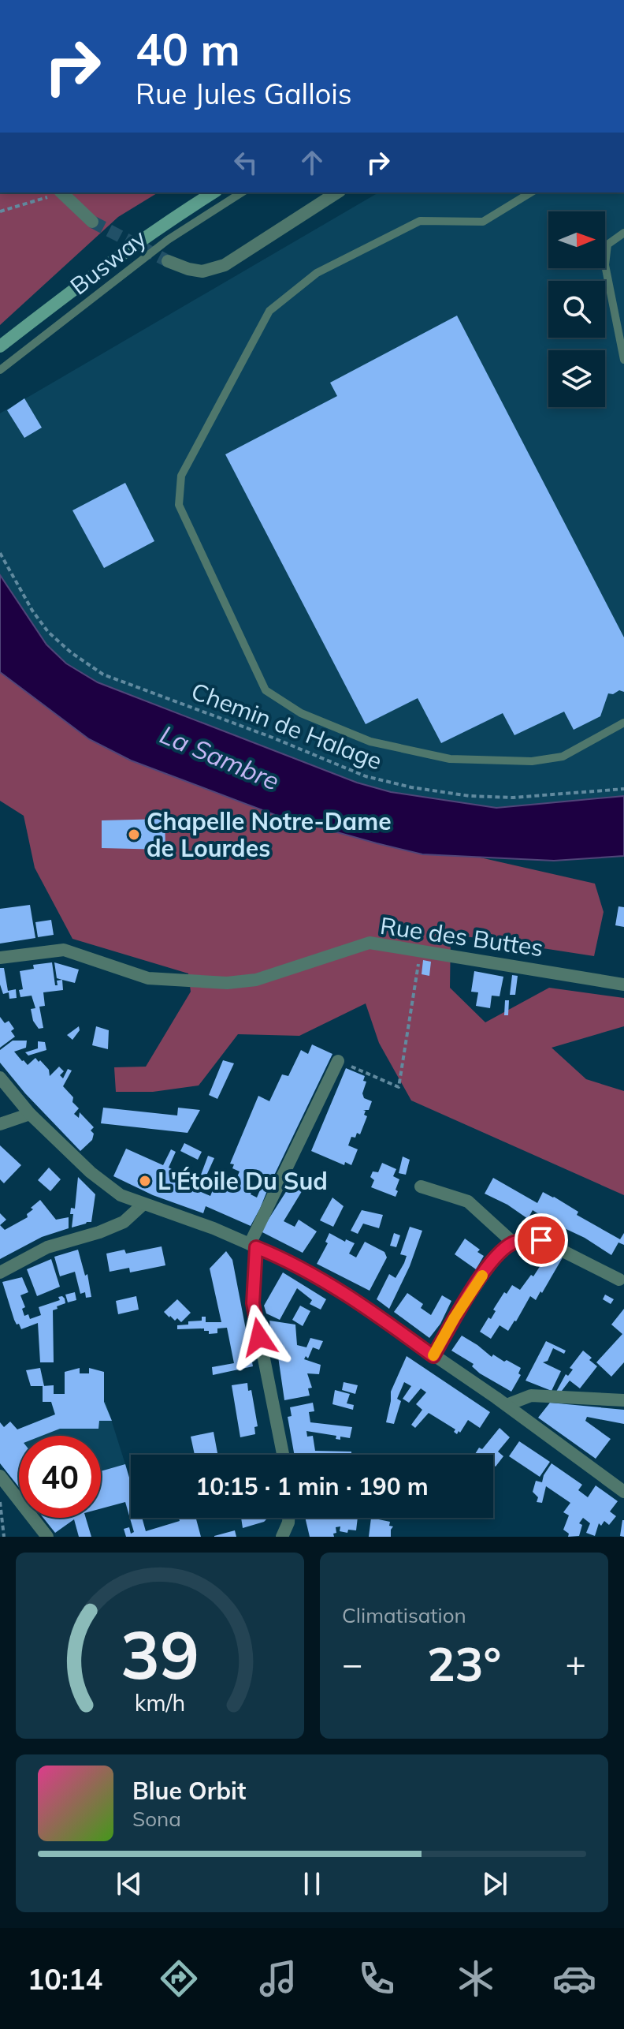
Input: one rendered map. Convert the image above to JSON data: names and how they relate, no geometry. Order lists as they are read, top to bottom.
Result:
{
  "streets": {
    "street": ["Rue des Buttes"],
    "lane": ["Busway"],
    "path": ["Chemin de Halage"]
  },
  "water": ["La Sambre"],
  "places": ["Chapelle Notre-Dame de Lourdes", "L'Étoile Du Sud"],
  "north": "right",
  "page": {
    "turn": ["40 m", "Rue Jules Gallois"],
    "limit": "40",
    "trip": "10:15 · 1 min · 190 m",
    "tile": "Climatisation",
    "heat": ["−", "23°", "+"],
    "song": ["Blue Orbit", "Sona"],
    "tabs": "10:14",
    "gauge": ["39", "km/h"]
  }
}
